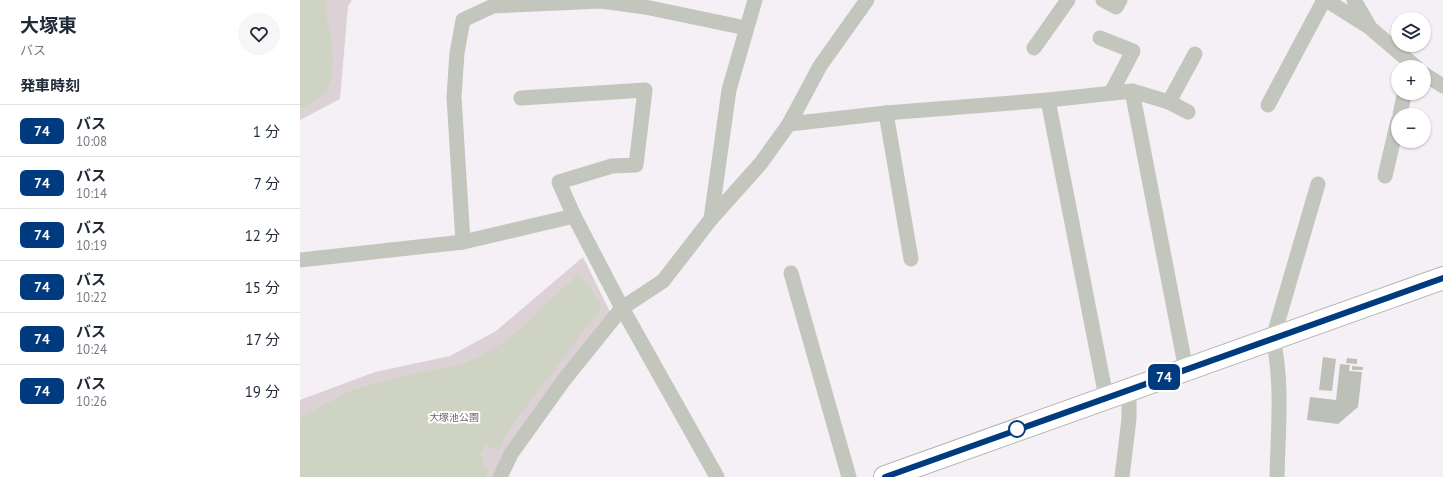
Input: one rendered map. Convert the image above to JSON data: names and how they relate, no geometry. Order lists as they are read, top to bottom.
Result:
{
  "parks": ["大塚池公園"],
  "lines": ["bus line 74"],
  "page": {
    "heading": [
      ["大塚東", "バス"],
      "発車時刻"
    ],
    "on_map": "74",
    "map_buttons": ["+", "−"],
    "list": [
      {
        "mark": "74",
        "name": "バス",
        "note": "10:08",
        "value": "1 分"
      },
      {
        "mark": "74",
        "name": "バス",
        "note": "10:14",
        "value": "7 分"
      },
      {
        "mark": "74",
        "name": "バス",
        "note": "10:19",
        "value": "12 分"
      },
      {
        "mark": "74",
        "name": "バス",
        "note": "10:22",
        "value": "15 分"
      },
      {
        "mark": "74",
        "name": "バス",
        "note": "10:24",
        "value": "17 分"
      },
      {
        "mark": "74",
        "name": "バス",
        "note": "10:26",
        "value": "19 分"
      }
    ]
  }
}
